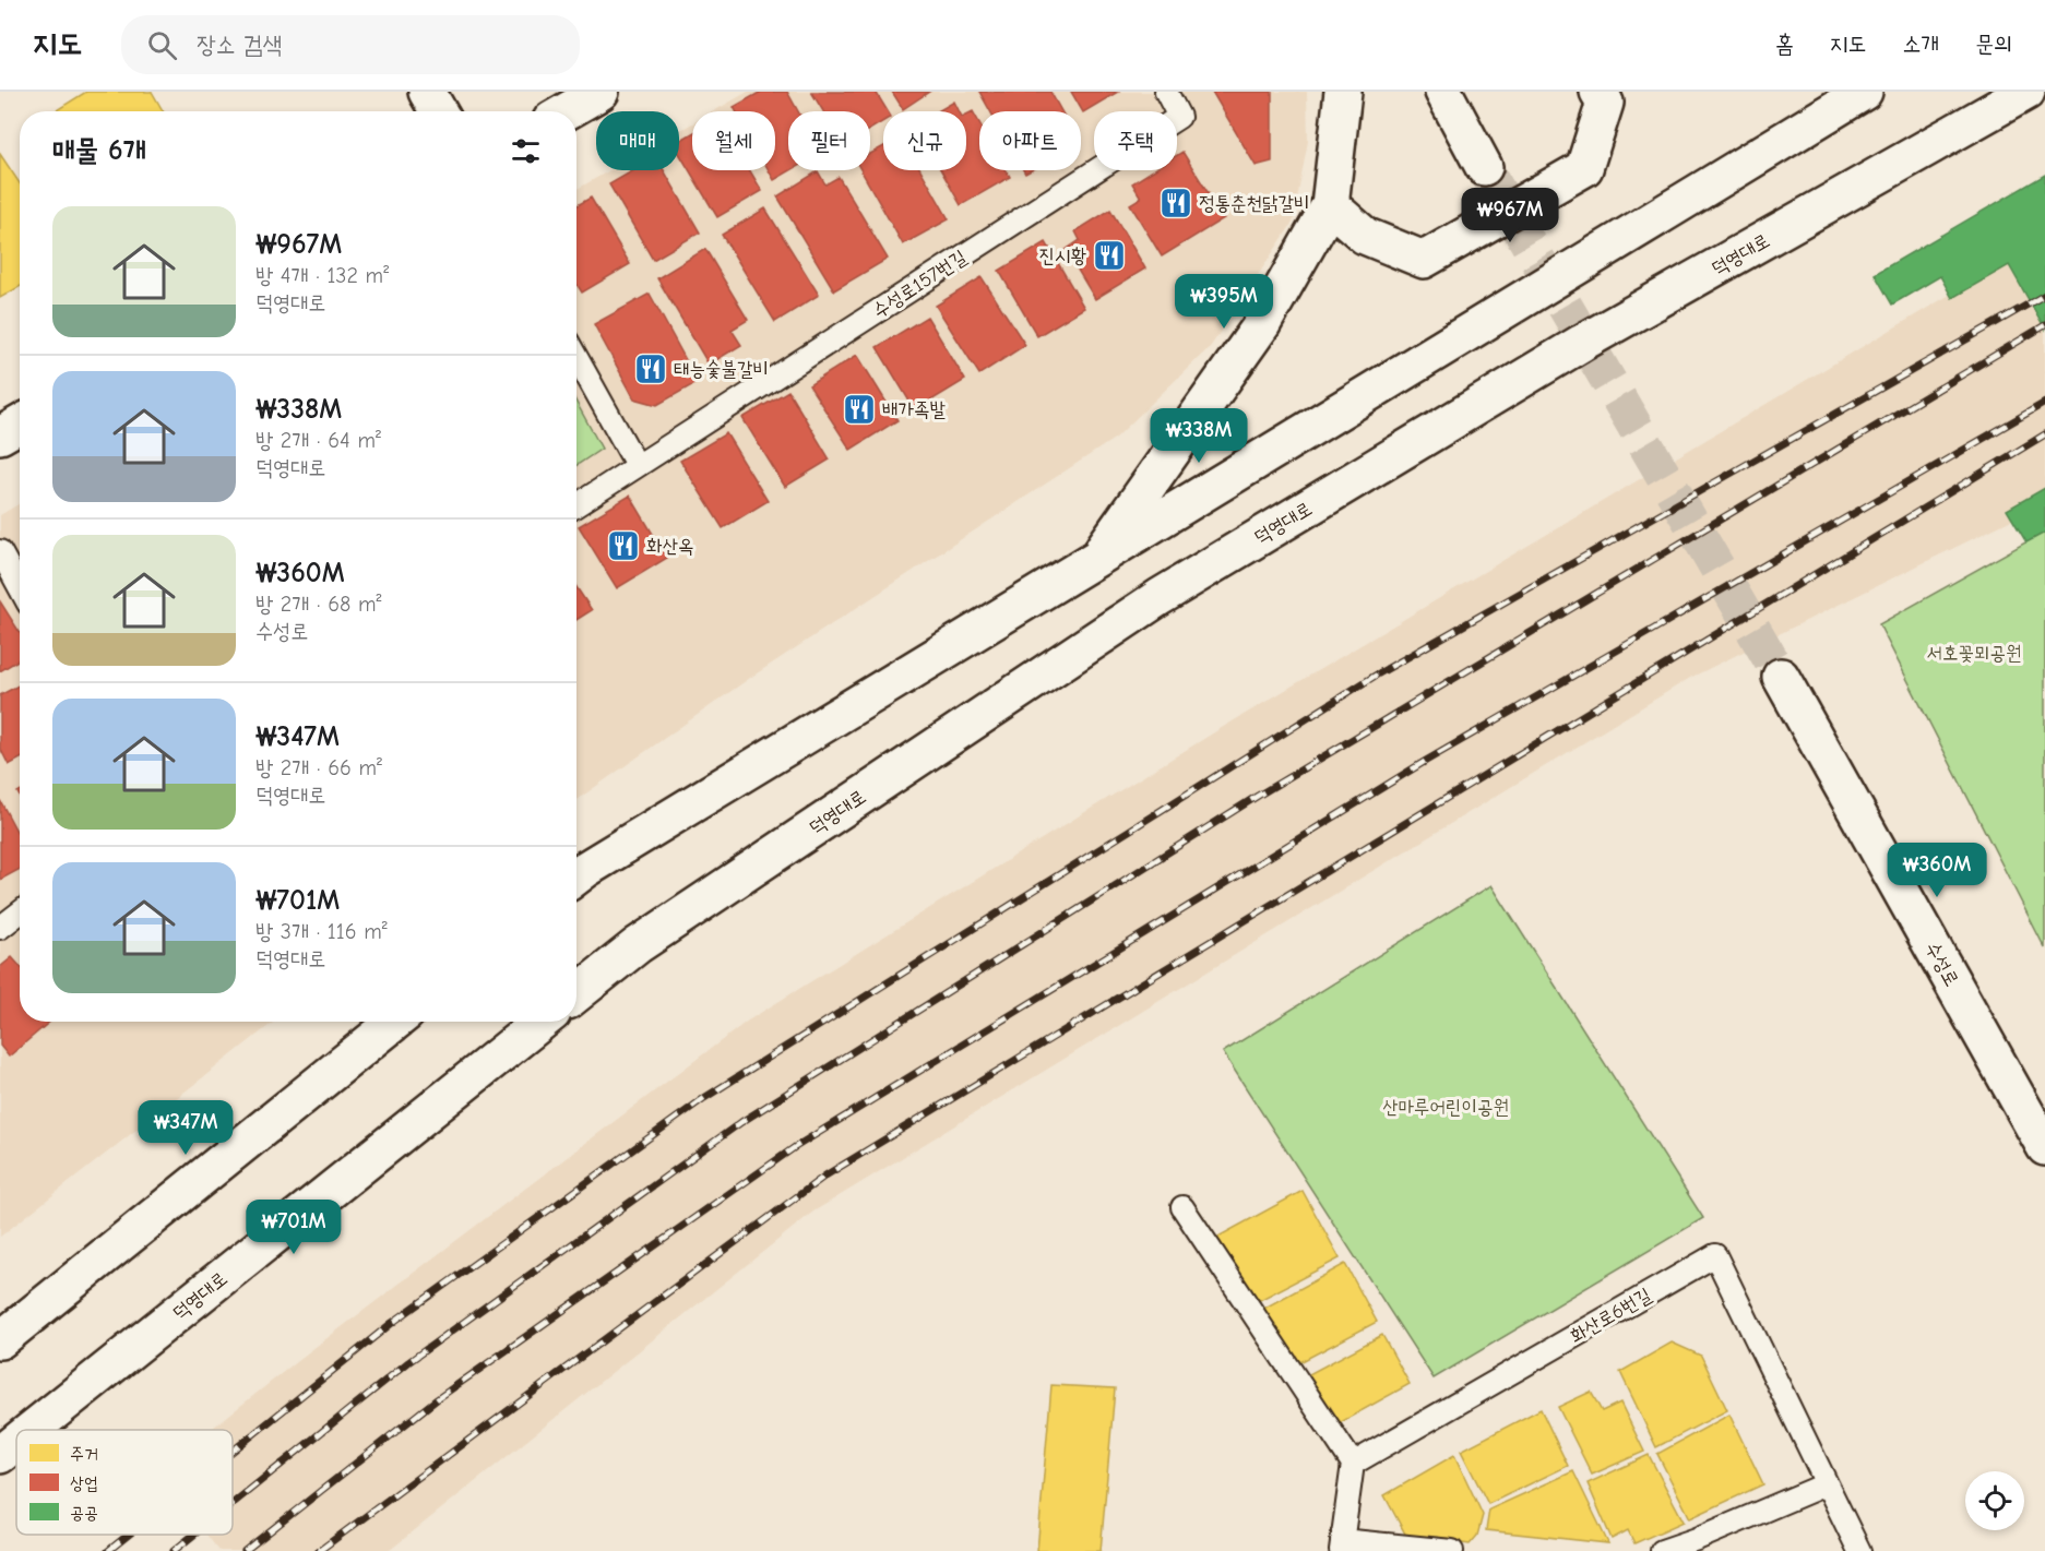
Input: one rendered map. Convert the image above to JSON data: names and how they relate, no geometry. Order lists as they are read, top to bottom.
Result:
{
  "streets": {
    "main road": ["덕영대로", "수성로"],
    "lane": ["수성로157번길", "화산로6번길"]
  },
  "parks": ["서호꽃뫼공원", "산마루어린이공원"],
  "places": {
    "restaurant": [
      "정통춘천닭갈비",
      "진시황",
      "태능숯불갈비",
      "배가족발",
      "화산옥"
    ]
  },
  "legend": ["주거", "상업", "공공"],
  "page": {
    "header": "지도",
    "search": "장소 검색",
    "nav": [
      "홈",
      "지도",
      "소개",
      "문의"
    ],
    "chip": [
      "매매",
      "월세",
      "필터",
      "신규",
      "아파트",
      "주택"
    ],
    "heading": "매물 6개",
    "price": [
      "₩967M",
      "₩395M",
      "₩338M",
      "₩360M",
      "₩347M",
      "₩701M"
    ],
    "list": [
      {
        "name": "₩967M",
        "note": "방 4개 · 132 m² · 덕영대로"
      },
      {
        "name": "₩338M",
        "note": "방 2개 · 64 m² · 덕영대로"
      },
      {
        "name": "₩360M",
        "note": "방 2개 · 68 m² · 수성로"
      },
      {
        "name": "₩347M",
        "note": "방 2개 · 66 m² · 덕영대로"
      },
      {
        "name": "₩701M",
        "note": "방 3개 · 116 m² · 덕영대로"
      }
    ]
  }
}
